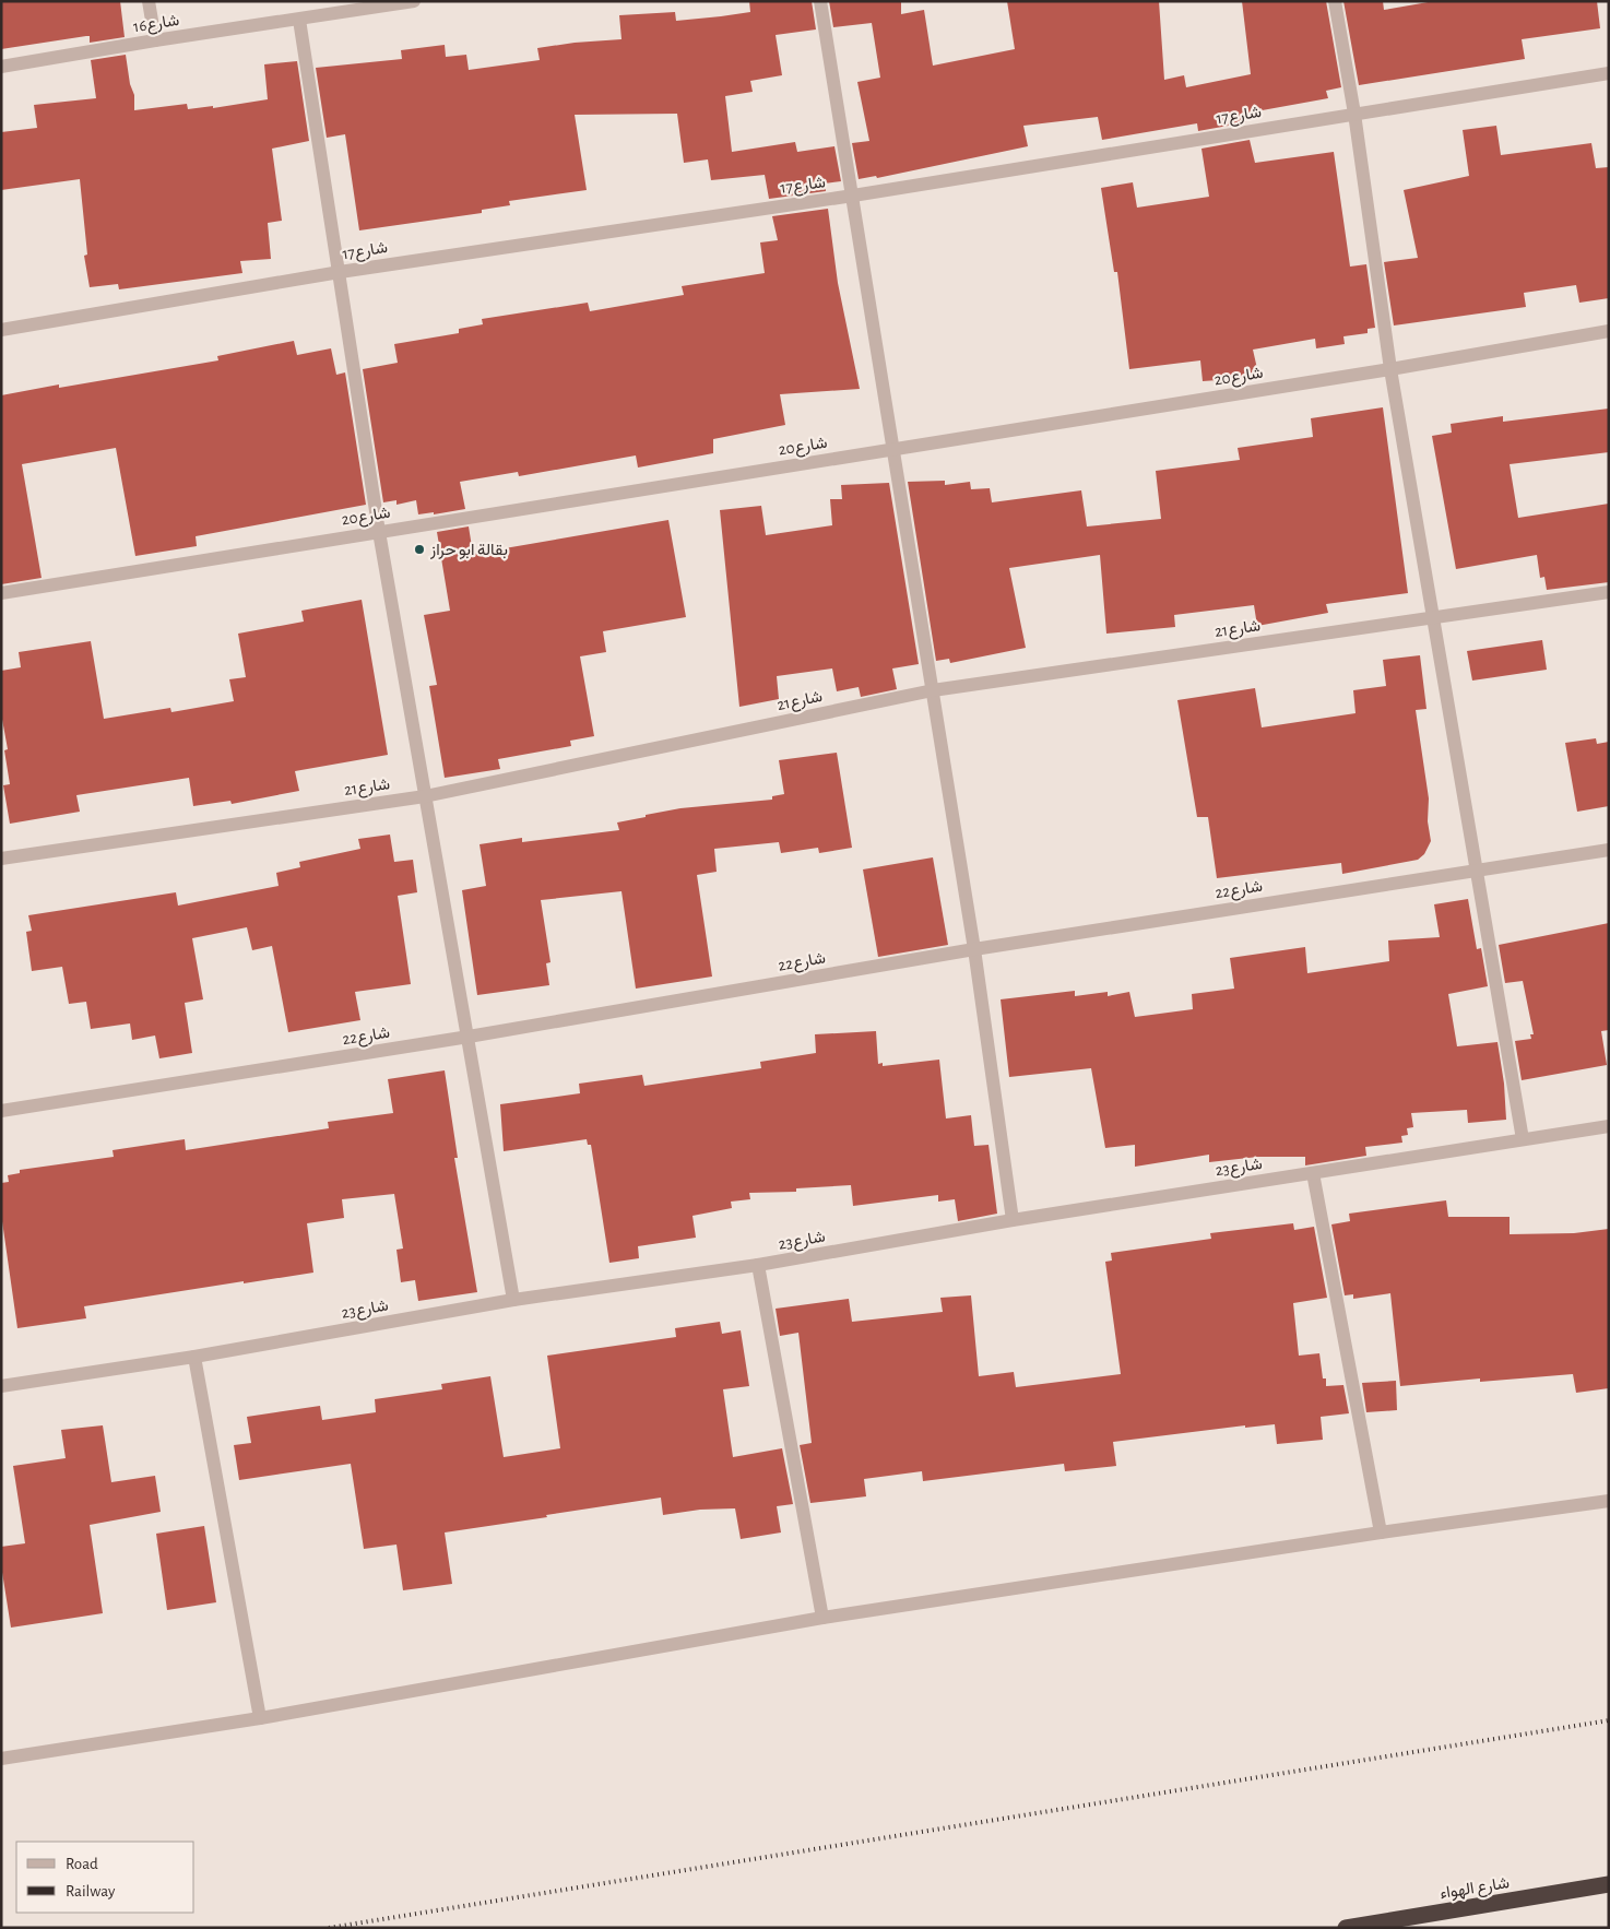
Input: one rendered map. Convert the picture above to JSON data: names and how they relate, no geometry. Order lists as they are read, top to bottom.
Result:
{
  "streets": {
    "highway": ["شارع الهواء"],
    "street": [
      "شارع16",
      "شارع17",
      "شارع20",
      "شارع21",
      "شارع22",
      "شارع23"
    ]
  },
  "places": ["بقالة ابو حراز"],
  "legend": ["Road", "Railway"]
}
